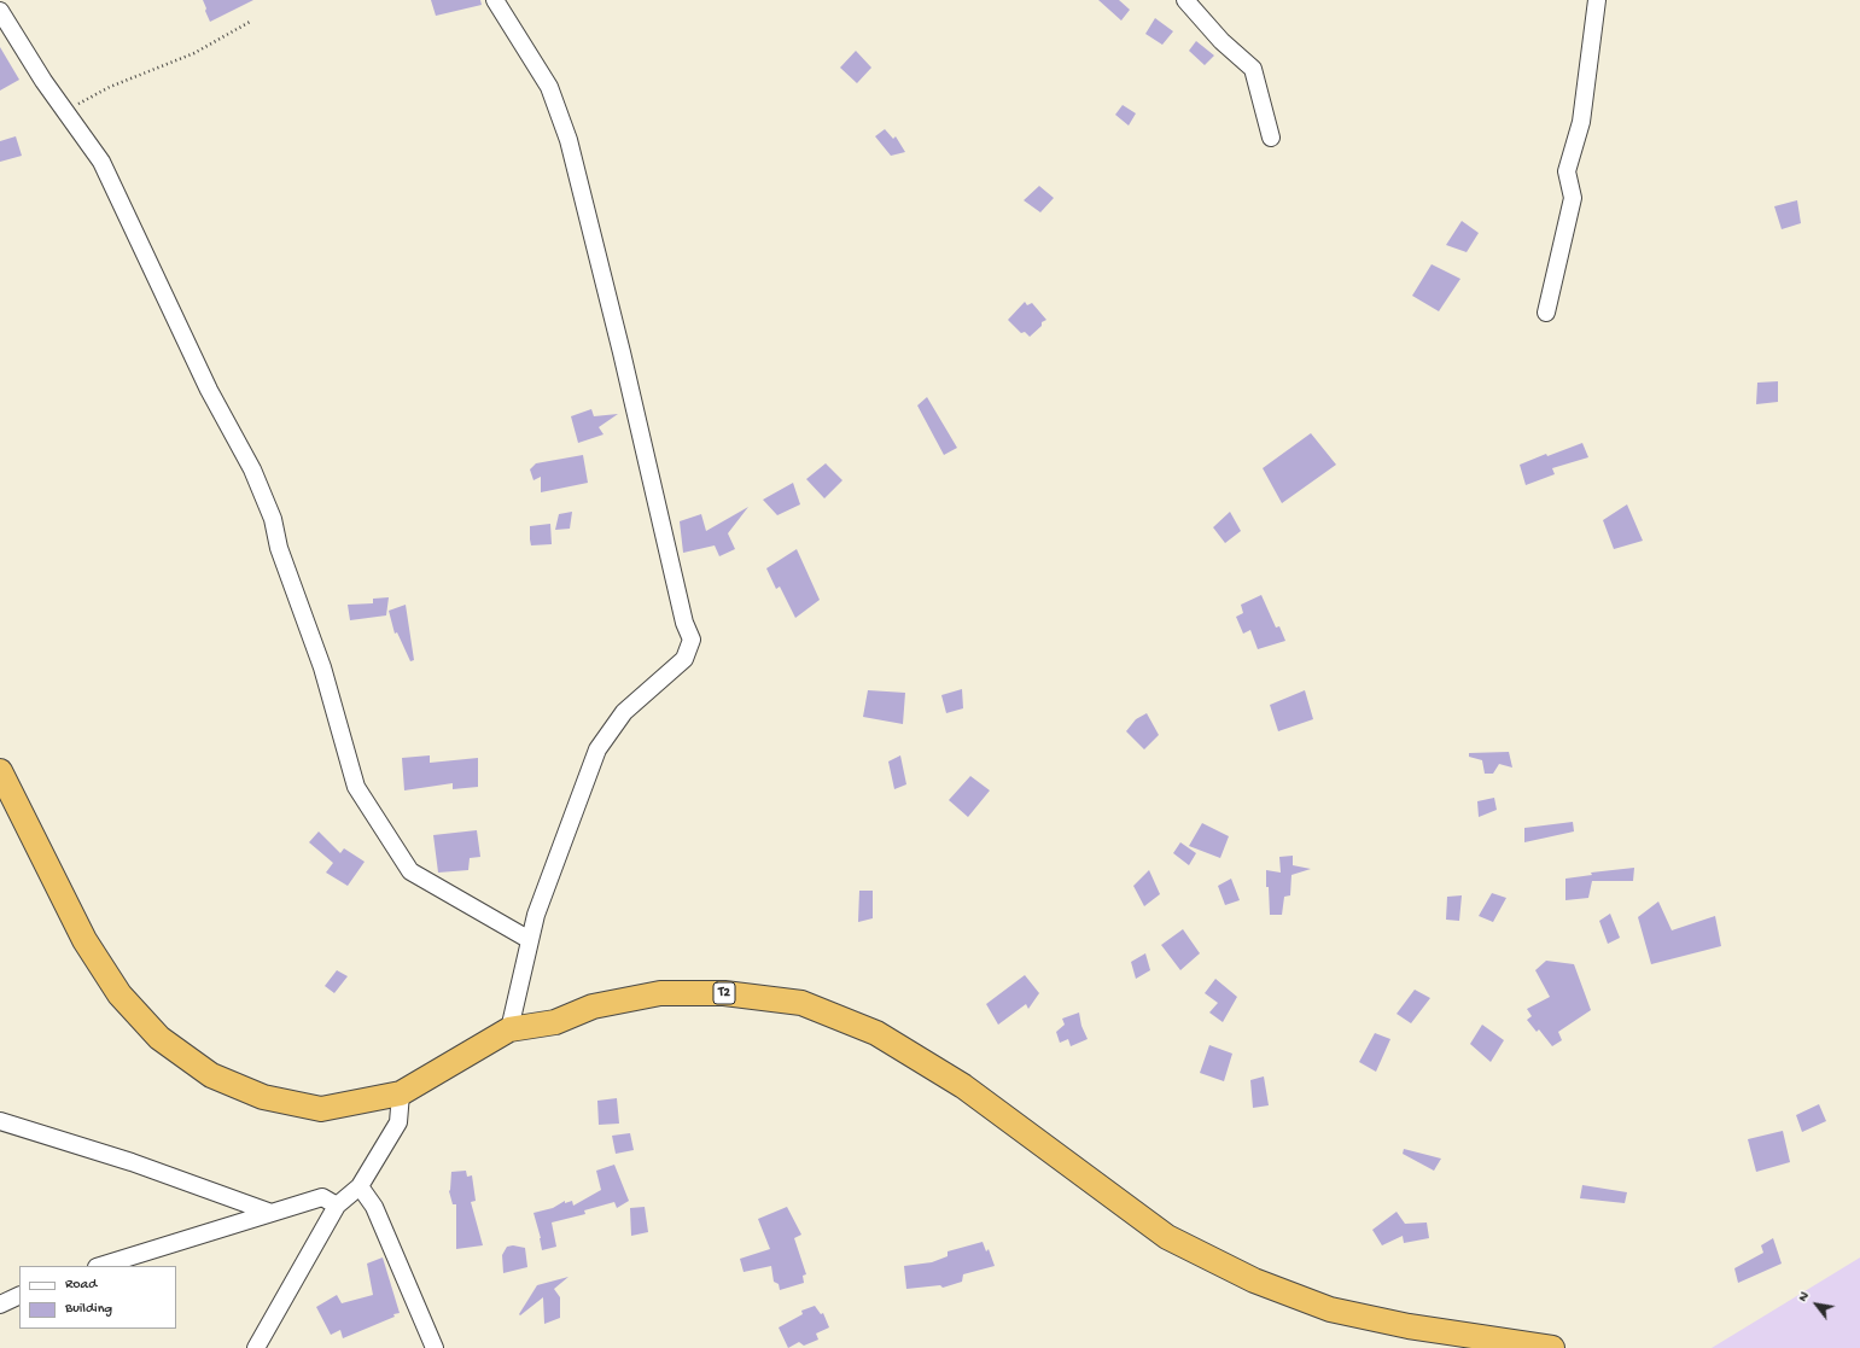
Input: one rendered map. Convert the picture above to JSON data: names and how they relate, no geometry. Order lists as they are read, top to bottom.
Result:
{
  "streets": {
    "highway": ["T2"]
  },
  "legend": ["Road", "Building"],
  "north": "top left"
}
